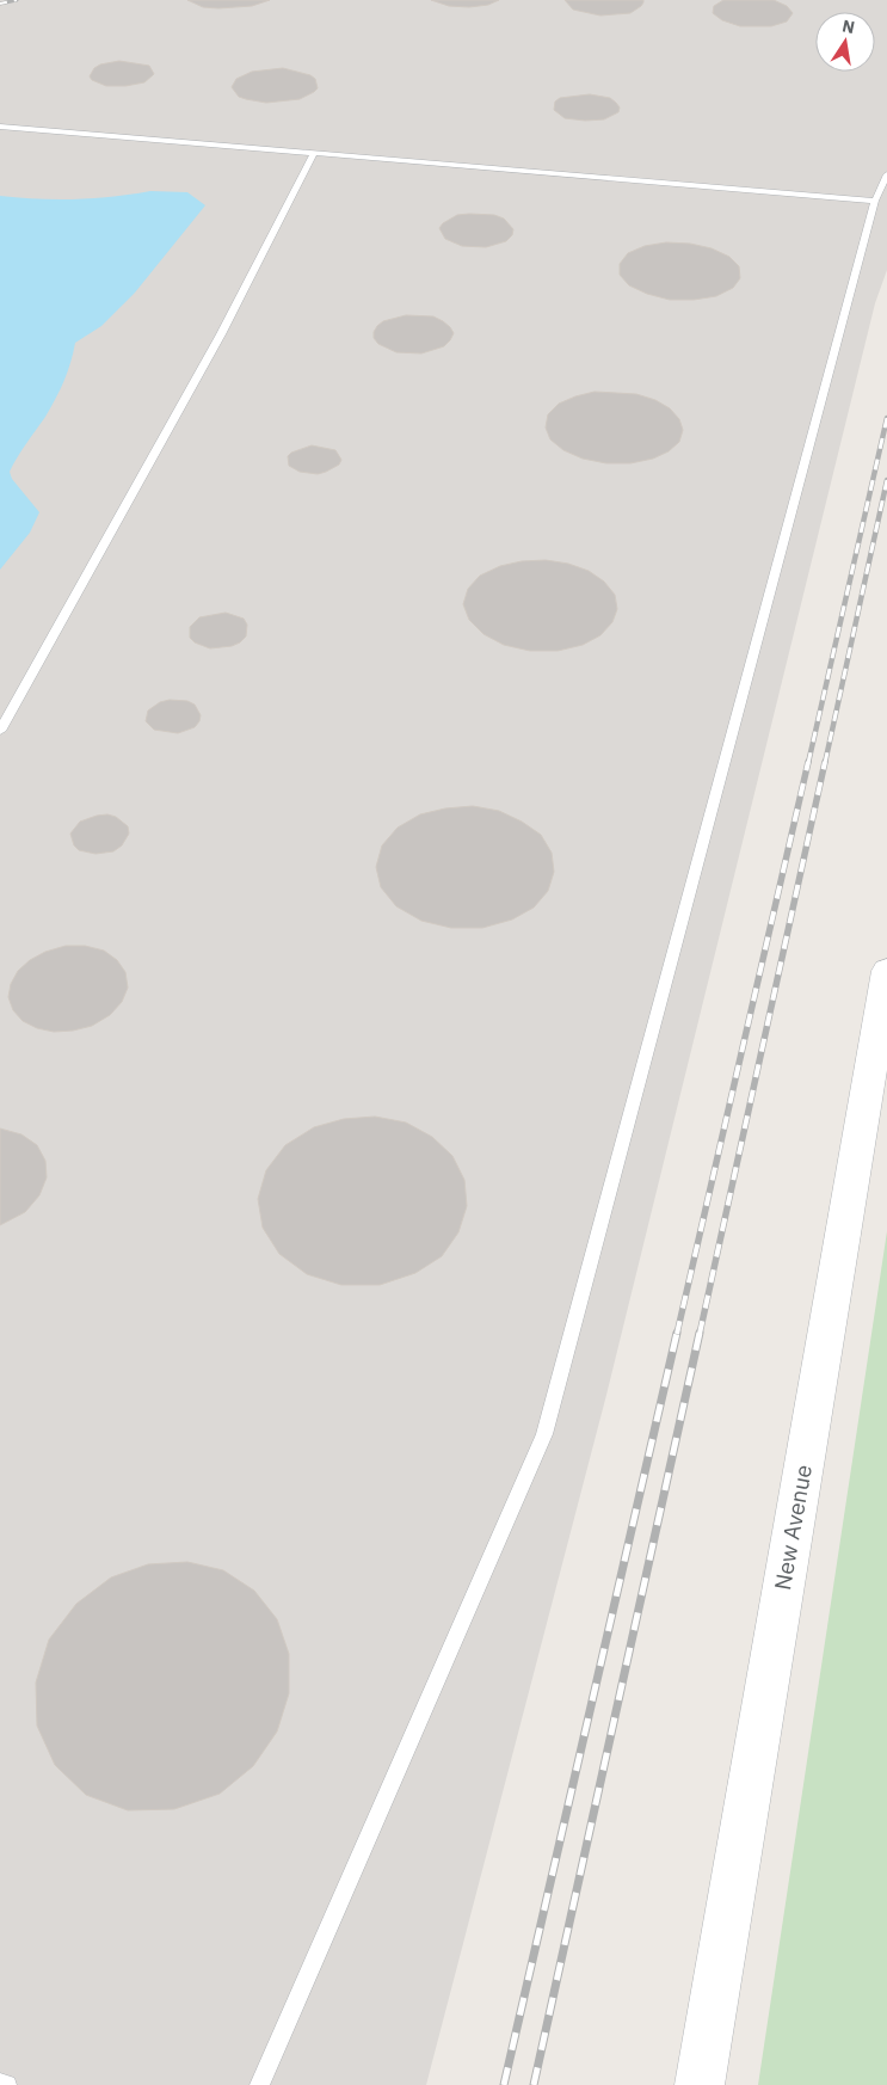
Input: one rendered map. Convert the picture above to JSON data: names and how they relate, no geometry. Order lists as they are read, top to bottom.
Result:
{
  "streets": {
    "main road": ["New Avenue"]
  },
  "north": "top"
}
